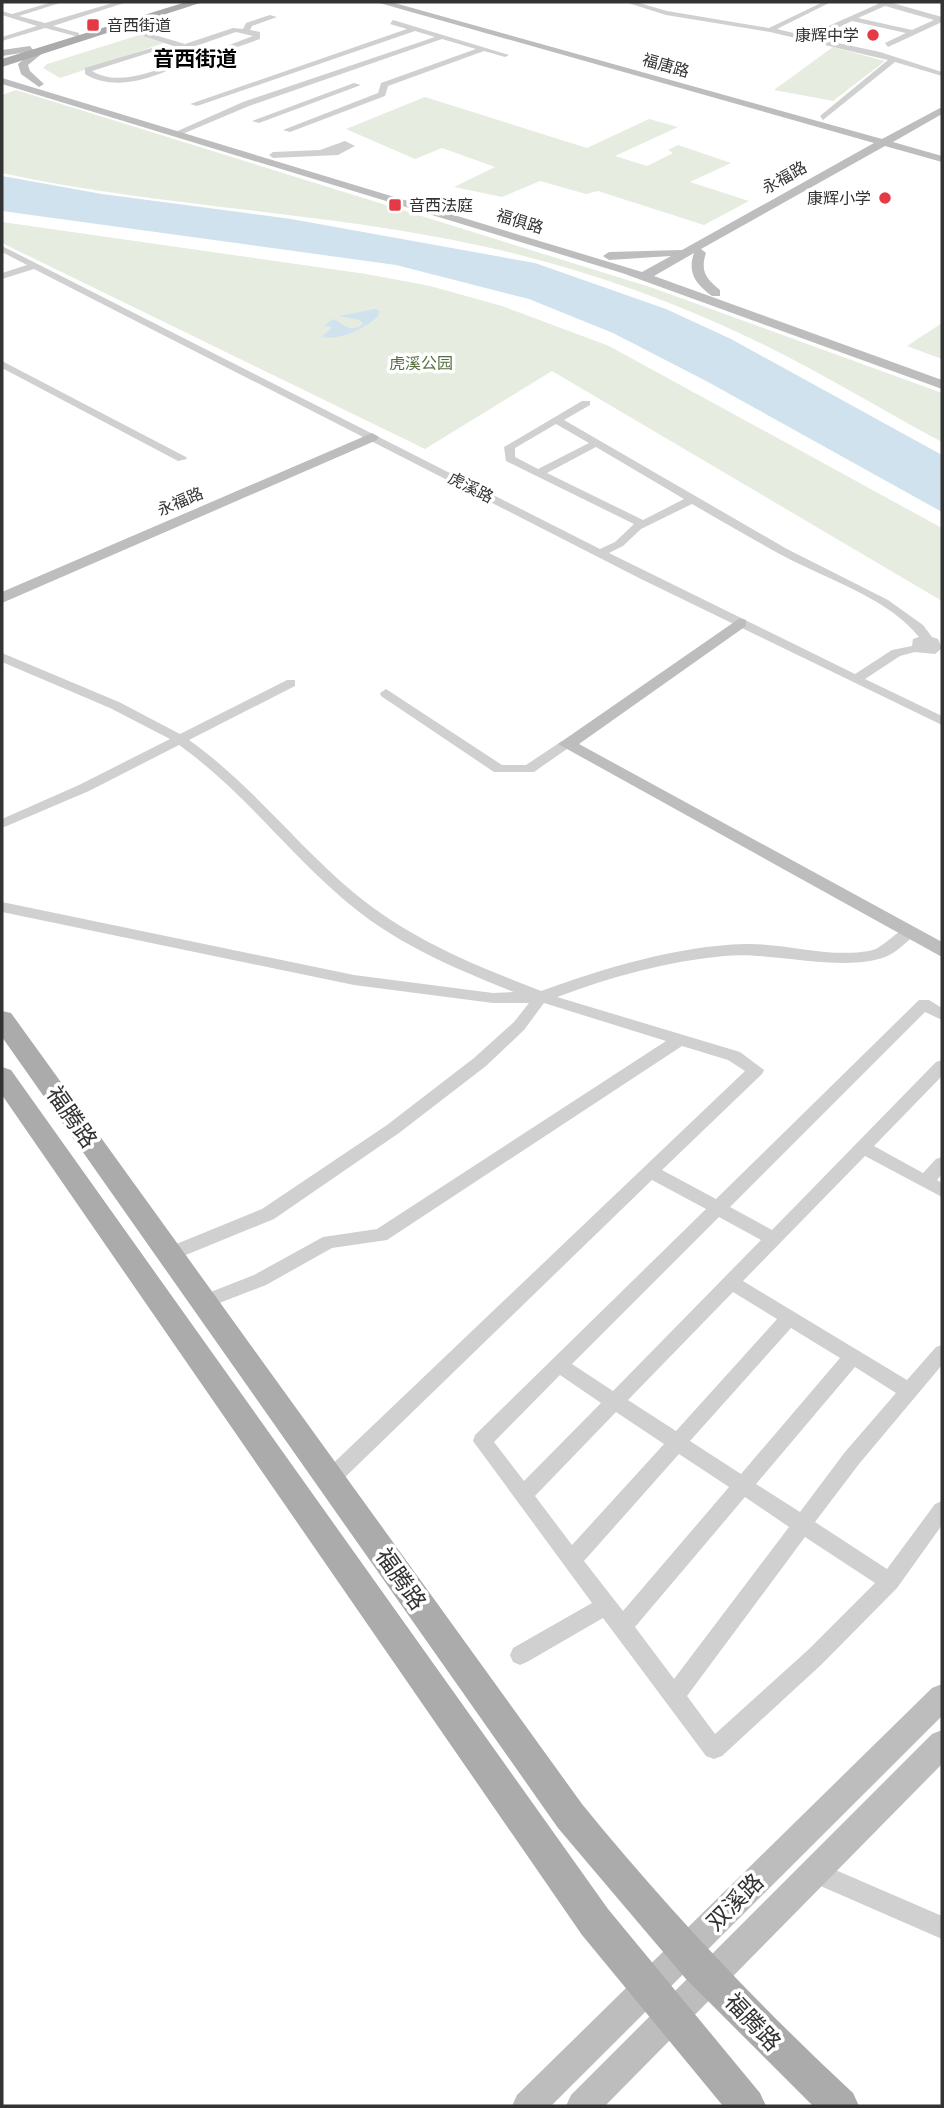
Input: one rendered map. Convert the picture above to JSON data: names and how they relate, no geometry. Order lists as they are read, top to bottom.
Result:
{
  "streets": {
    "main road": ["福腾路"],
    "street": [
      "福唐路",
      "永福路",
      "福俱路",
      "虎溪路",
      "双溪路"
    ]
  },
  "crossings": [
    ["福唐路", "永福路"],
    ["永福路", "福俱路"],
    ["永福路", "虎溪路"],
    ["福腾路", "双溪路"]
  ],
  "districts": ["音西街道"],
  "parks": ["虎溪公园"],
  "places": {
    "transit": ["音西街道", "音西法庭"],
    "other": ["康辉中学", "康辉小学"]
  }
}
